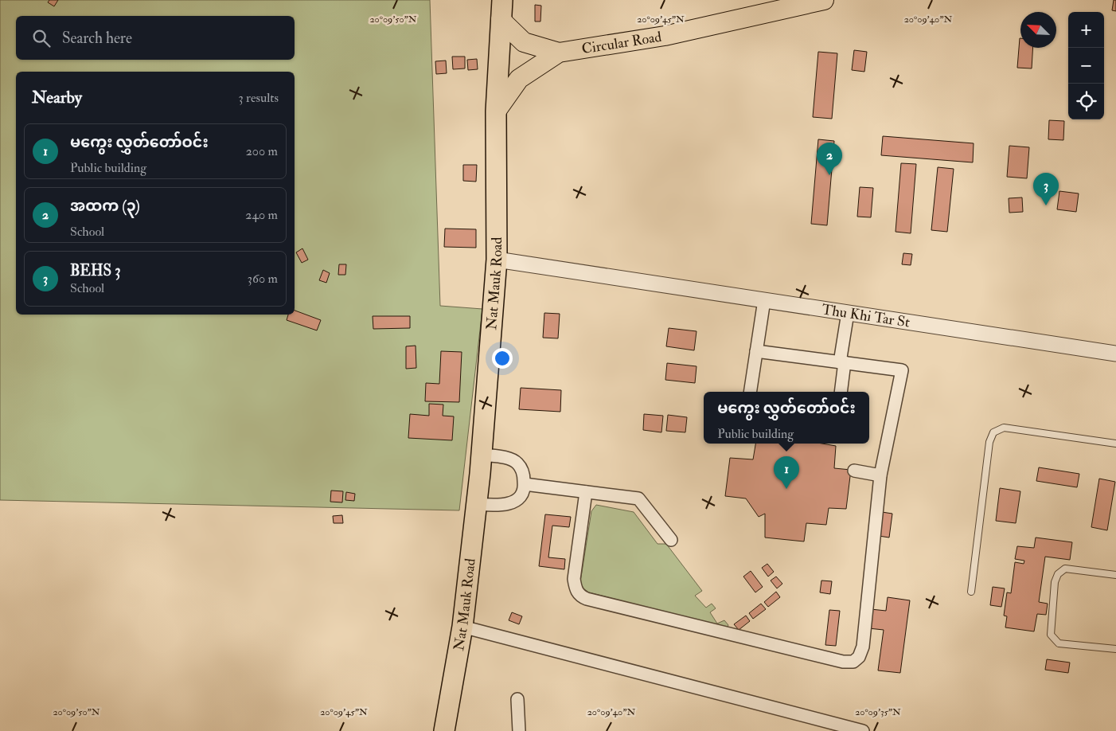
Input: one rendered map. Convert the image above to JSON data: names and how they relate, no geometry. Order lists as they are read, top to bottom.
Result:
{
  "streets": {
    "highway": ["Nat Mauk Road"],
    "main road": ["Circular Road"],
    "street": ["Thu Khi Tar St"]
  },
  "crossings": [
    ["Nat Mauk Road", "Thu Khi Tar St"]
  ],
  "north": "top left",
  "page": {
    "map_buttons": ["+", "−"],
    "search": "Search here",
    "heading": ["Nearby", "3 results"],
    "list": [
      {
        "mark": "1",
        "name": "မကွေး လွှတ်တော်ဝင်း",
        "note": "Public building",
        "value": "200 m"
      },
      {
        "mark": "2",
        "name": "အထက (၃)",
        "note": "School",
        "value": "240 m"
      },
      {
        "mark": "3",
        "name": "BEHS 3",
        "note": "School",
        "value": "360 m"
      }
    ],
    "pins": ["2", "3", "1"],
    "popup": ["မကွေး လွှတ်တော်ဝင်း", "Public building"]
  },
  "coordinates": [
    "20°09'50\"N",
    "20°09'45\"N",
    "20°09'40\"N",
    "20°09'35\"N"
  ]
}
